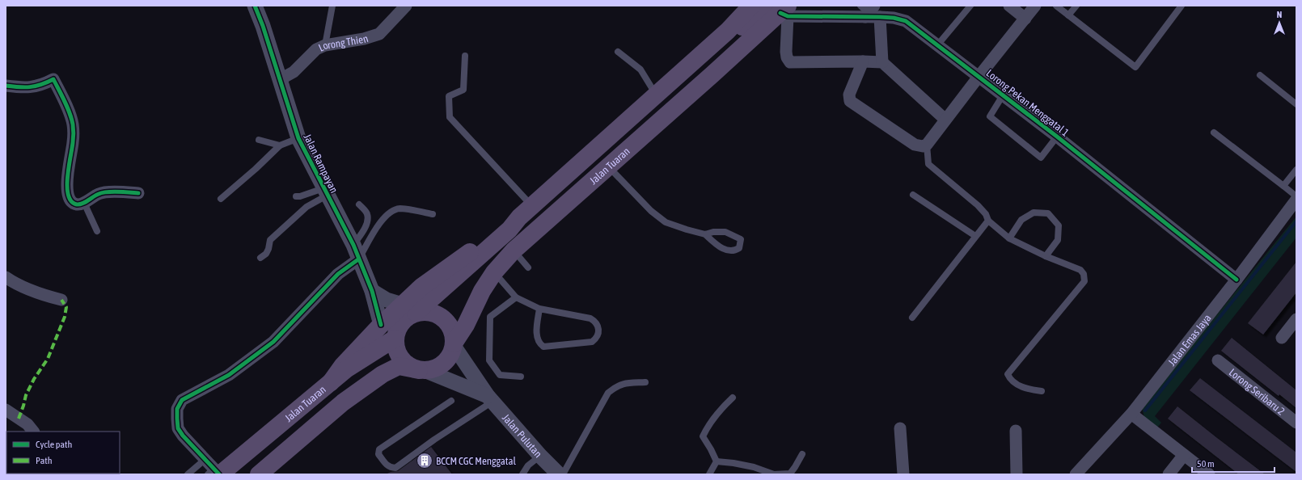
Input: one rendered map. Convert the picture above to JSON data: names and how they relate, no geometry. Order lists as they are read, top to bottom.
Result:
{
  "streets": {
    "main road": ["Jalan Tuaran"],
    "street": [
      "Lorong Thien",
      "Lorong Pekan Menggatal 1",
      "Jalan Rampayan",
      "Jalan Emas Jaya",
      "Lorong Seribaru 2",
      "Jalan Pulutan"
    ]
  },
  "crossings": [
    ["Lorong Thien", "Jalan Rampayan"],
    ["Lorong Pekan Menggatal 1", "Jalan Tuaran"],
    ["Lorong Pekan Menggatal 1", "Jalan Emas Jaya"],
    ["Jalan Tuaran", "Jalan Pulutan"]
  ],
  "places": {
    "building": ["BCCM CGC Menggatal"]
  },
  "legend": ["Cycle path", "Path"],
  "scale_bar": "50 m",
  "north": "top"
}
